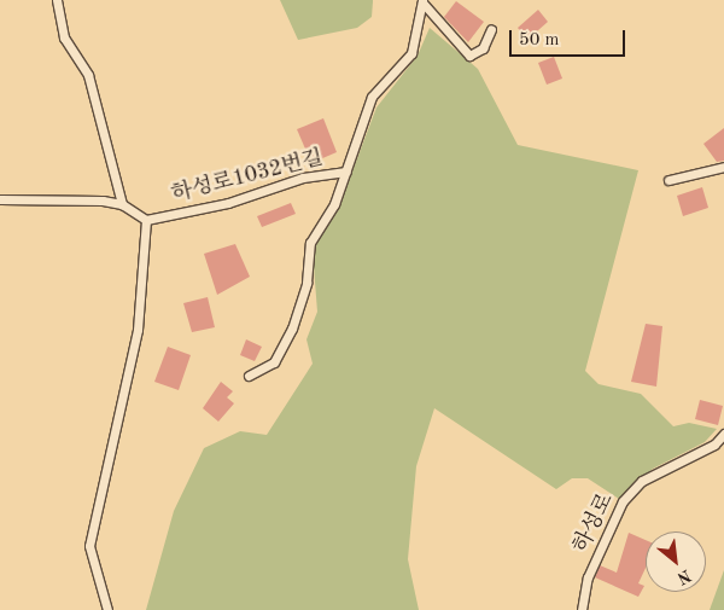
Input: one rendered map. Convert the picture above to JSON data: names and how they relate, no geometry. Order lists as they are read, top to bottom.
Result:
{
  "streets": {
    "lane": ["하성로1032번길", "하성로"]
  },
  "scale_bar": "50 m",
  "north": "bottom right"
}
